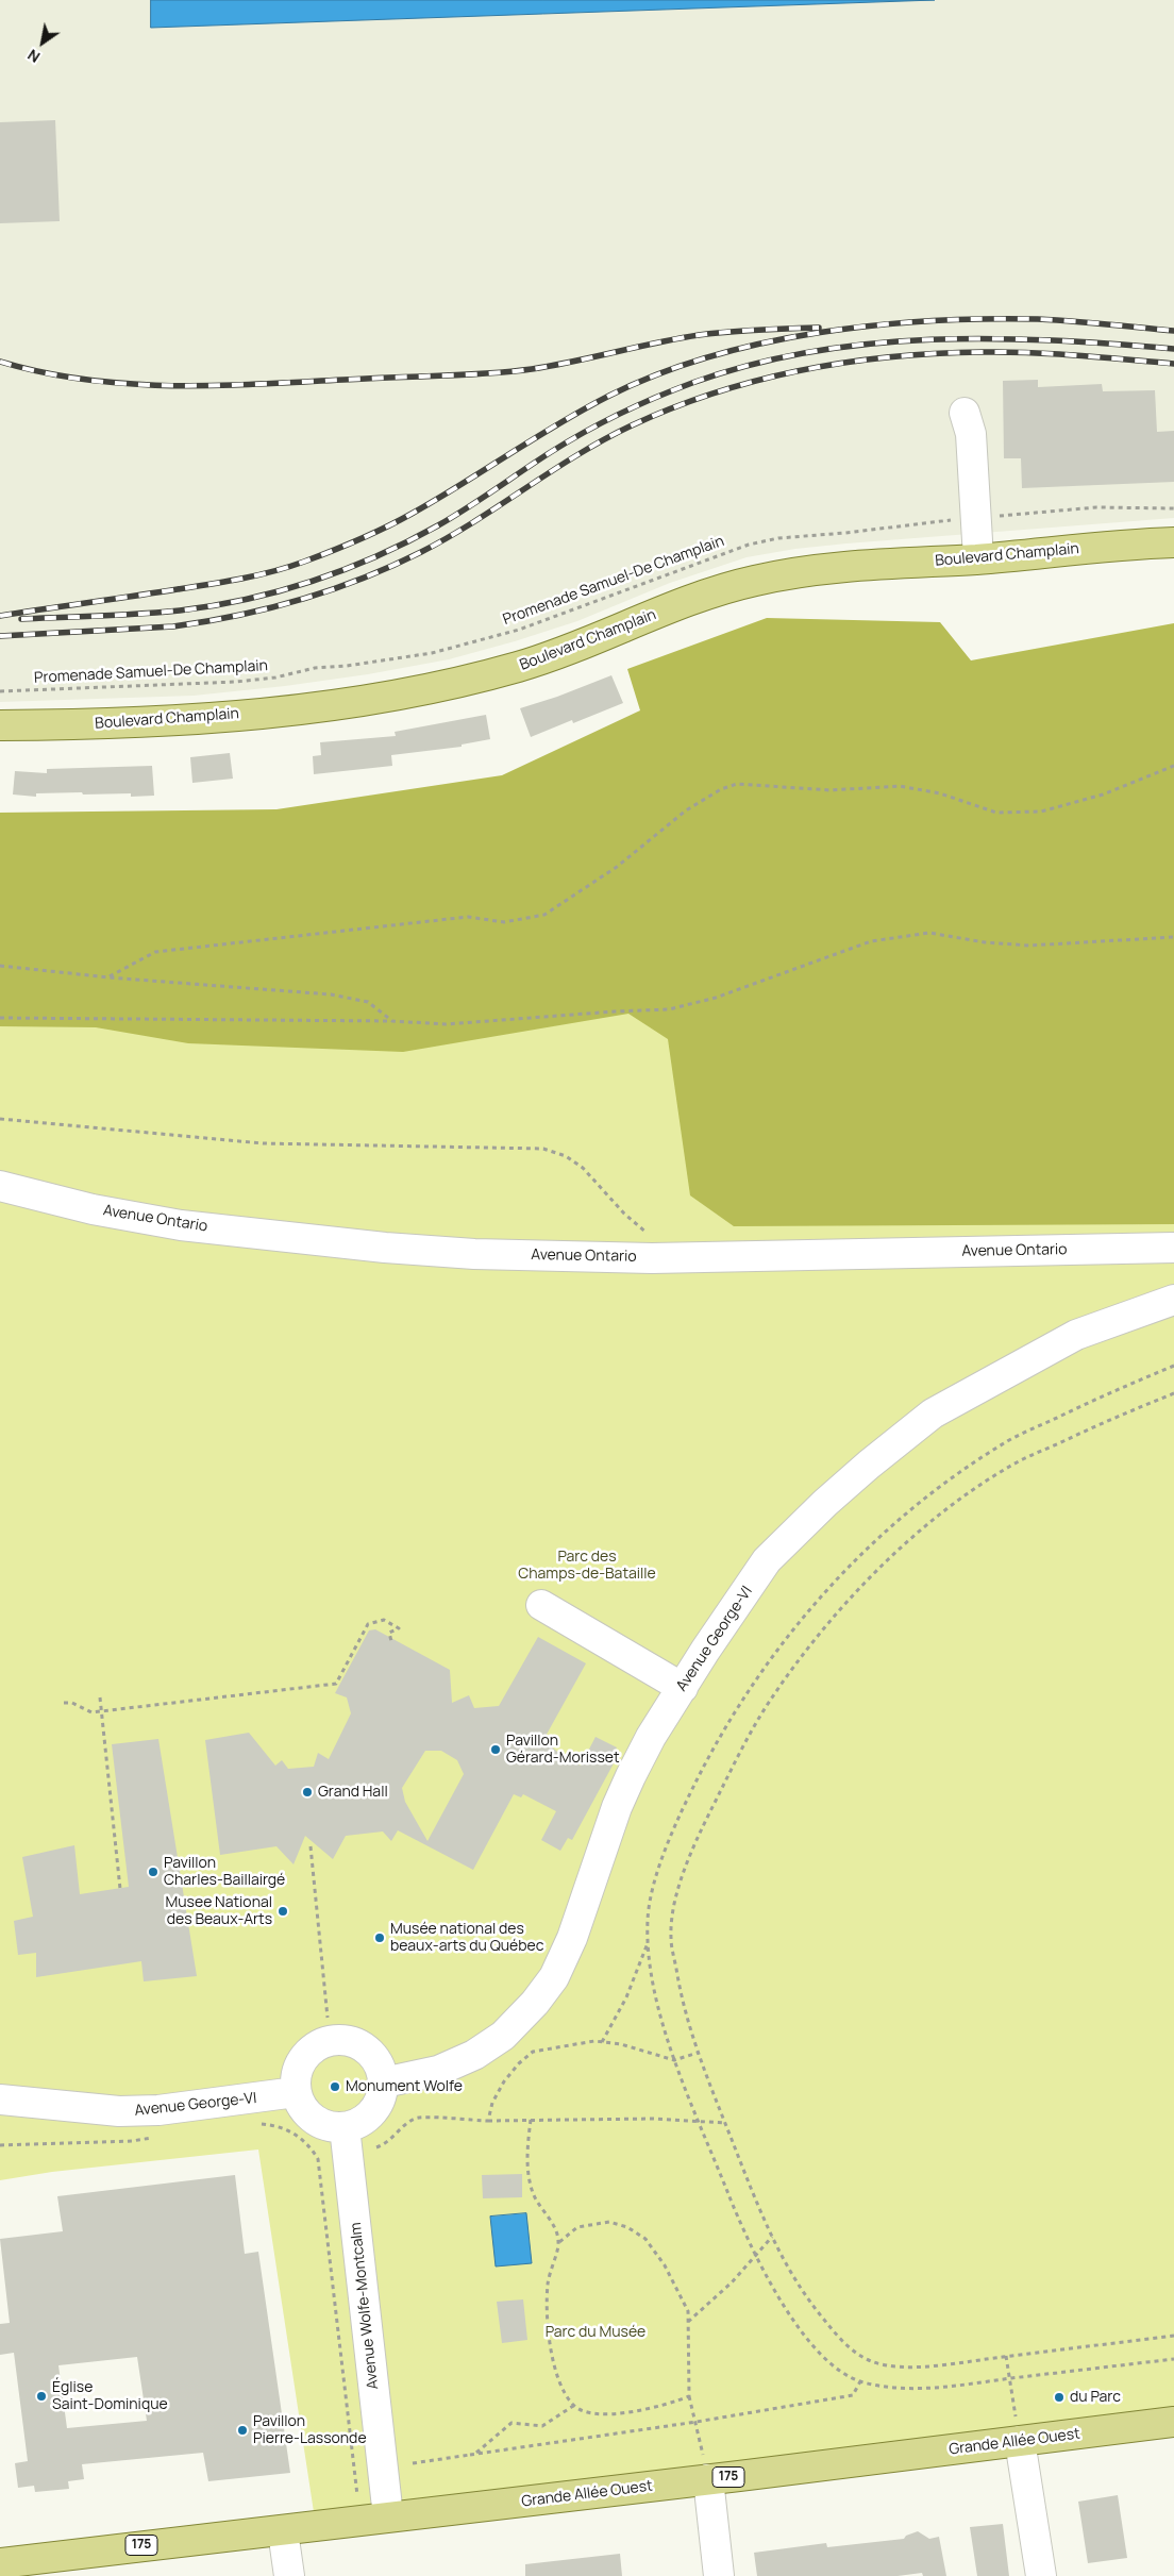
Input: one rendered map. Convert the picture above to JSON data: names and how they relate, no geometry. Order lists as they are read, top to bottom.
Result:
{
  "streets": {
    "main road": ["Boulevard Champlain", "Grande Allée Ouest", "175"],
    "street": ["Avenue Ontario", "Avenue George-VI", "Avenue Wolfe-Montcalm"],
    "path": ["Promenade Samuel-De Champlain"]
  },
  "crossings": [
    ["Avenue George-VI", "Avenue Wolfe-Montcalm"],
    ["Avenue Wolfe-Montcalm", "Grande Allée Ouest"]
  ],
  "parks": ["Parc des Champs-de-Bataille", "Parc du Musée"],
  "places": [
    "Pavillon Gérard-Morisset",
    "Grand Hall",
    "Pavillon Charles-Baillairgé",
    "Musee National des Beaux-Arts",
    "Musée national des beaux-arts du Québec",
    "Monument Wolfe",
    "Église Saint-Dominique",
    "du Parc",
    "Pavillon Pierre-Lassonde"
  ],
  "north": "bottom left"
}
